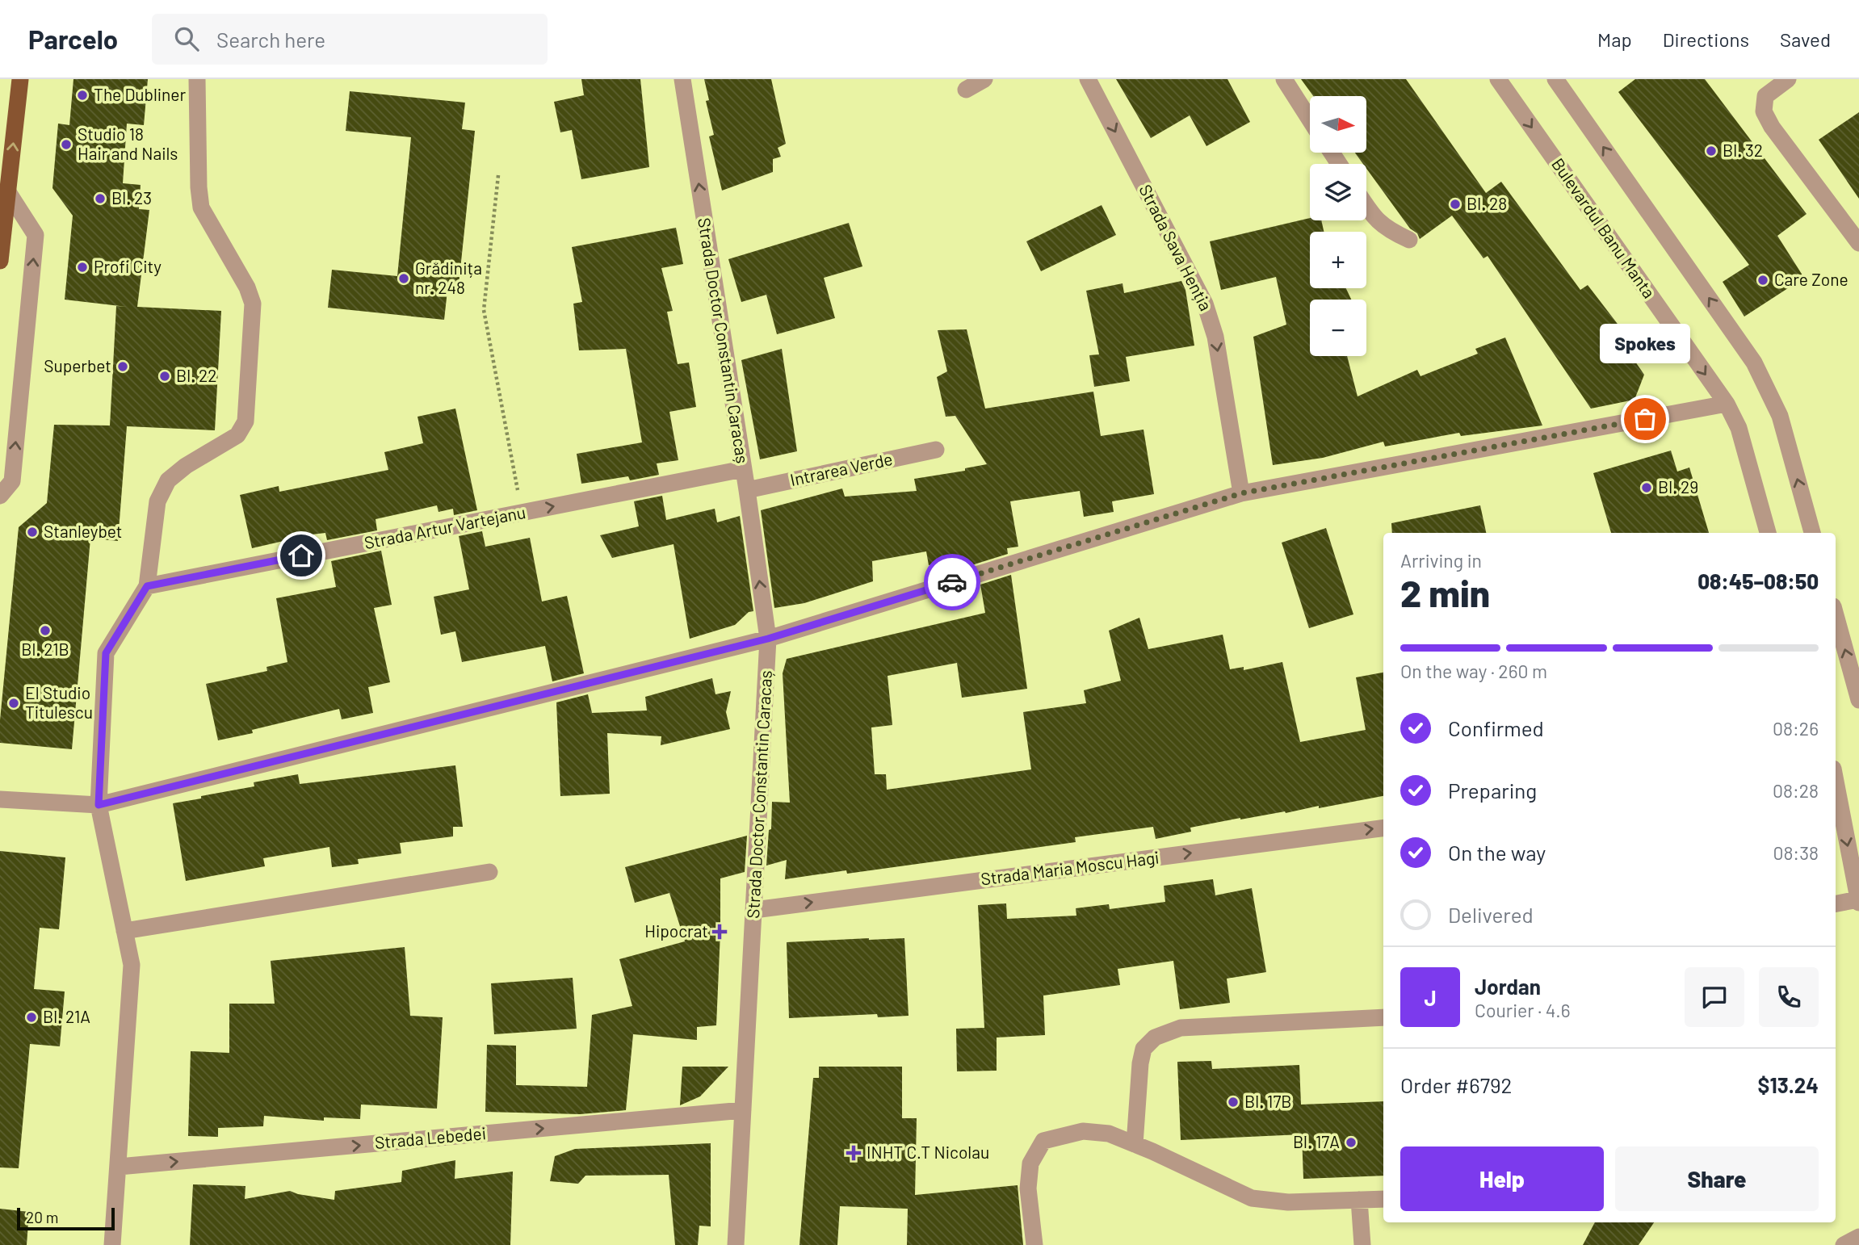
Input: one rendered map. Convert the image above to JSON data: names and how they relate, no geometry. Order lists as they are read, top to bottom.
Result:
{
  "streets": {
    "street": [
      "Bulevardul Banu Manta",
      "Strada Sava Henția",
      "Strada Doctor Constantin Caracaș",
      "Intrarea Verde",
      "Strada Artur Vartejanu",
      "Strada Maria Moscu Hagi",
      "Strada Lebedei"
    ]
  },
  "crossings": [
    ["Strada Doctor Constantin Caracaș", "Intrarea Verde"],
    ["Strada Doctor Constantin Caracaș", "Strada Artur Vartejanu"],
    ["Strada Doctor Constantin Caracaș", "Strada Maria Moscu Hagi"],
    ["Strada Doctor Constantin Caracaș", "Strada Lebedei"]
  ],
  "one_way": [
    "Strada Sava Henția",
    "Strada Doctor Constantin Caracaș",
    "Strada Artur Vartejanu",
    "Strada Maria Moscu Hagi",
    "Strada Lebedei"
  ],
  "places": {
    "other": [
      "The Dubliner",
      "Studio 18 Hair and Nails",
      "Bl. 32",
      "Bl. 23",
      "Bl. 28",
      "Profi City",
      "Grădinița nr. 248",
      "Care Zone",
      "Superbet",
      "Bl. 22",
      "Spokes",
      "Bl. 29",
      "Stanleybet",
      "Bl. 21B",
      "El Studio Titulescu",
      "Bl. 21A",
      "Bl. 17B",
      "Bl. 17A"
    ],
    "health": ["Hipocrat", "INHT C.T Nicolau"]
  },
  "scale_bar": "20 m",
  "north": "right",
  "page": {
    "header": "Parcelo",
    "search": "Search here",
    "nav": ["Map", "Directions", "Saved"],
    "map_buttons": ["+", "−"],
    "bubble": "Spokes",
    "heading": ["2 min", "Arriving in", "08:45–08:50"],
    "panel": [
      "Jordan",
      "Courier · 4.6",
      "Order #6792",
      "$13.24"
    ],
    "bar": "On the way · 260 m",
    "list": [
      ["Confirmed", "08:26"],
      ["Preparing", "08:28"],
      ["On the way", "08:38"],
      "Delivered"
    ],
    "round": "J",
    "buttons": ["Help", "Share"],
    "scale": "20 m"
  }
}
